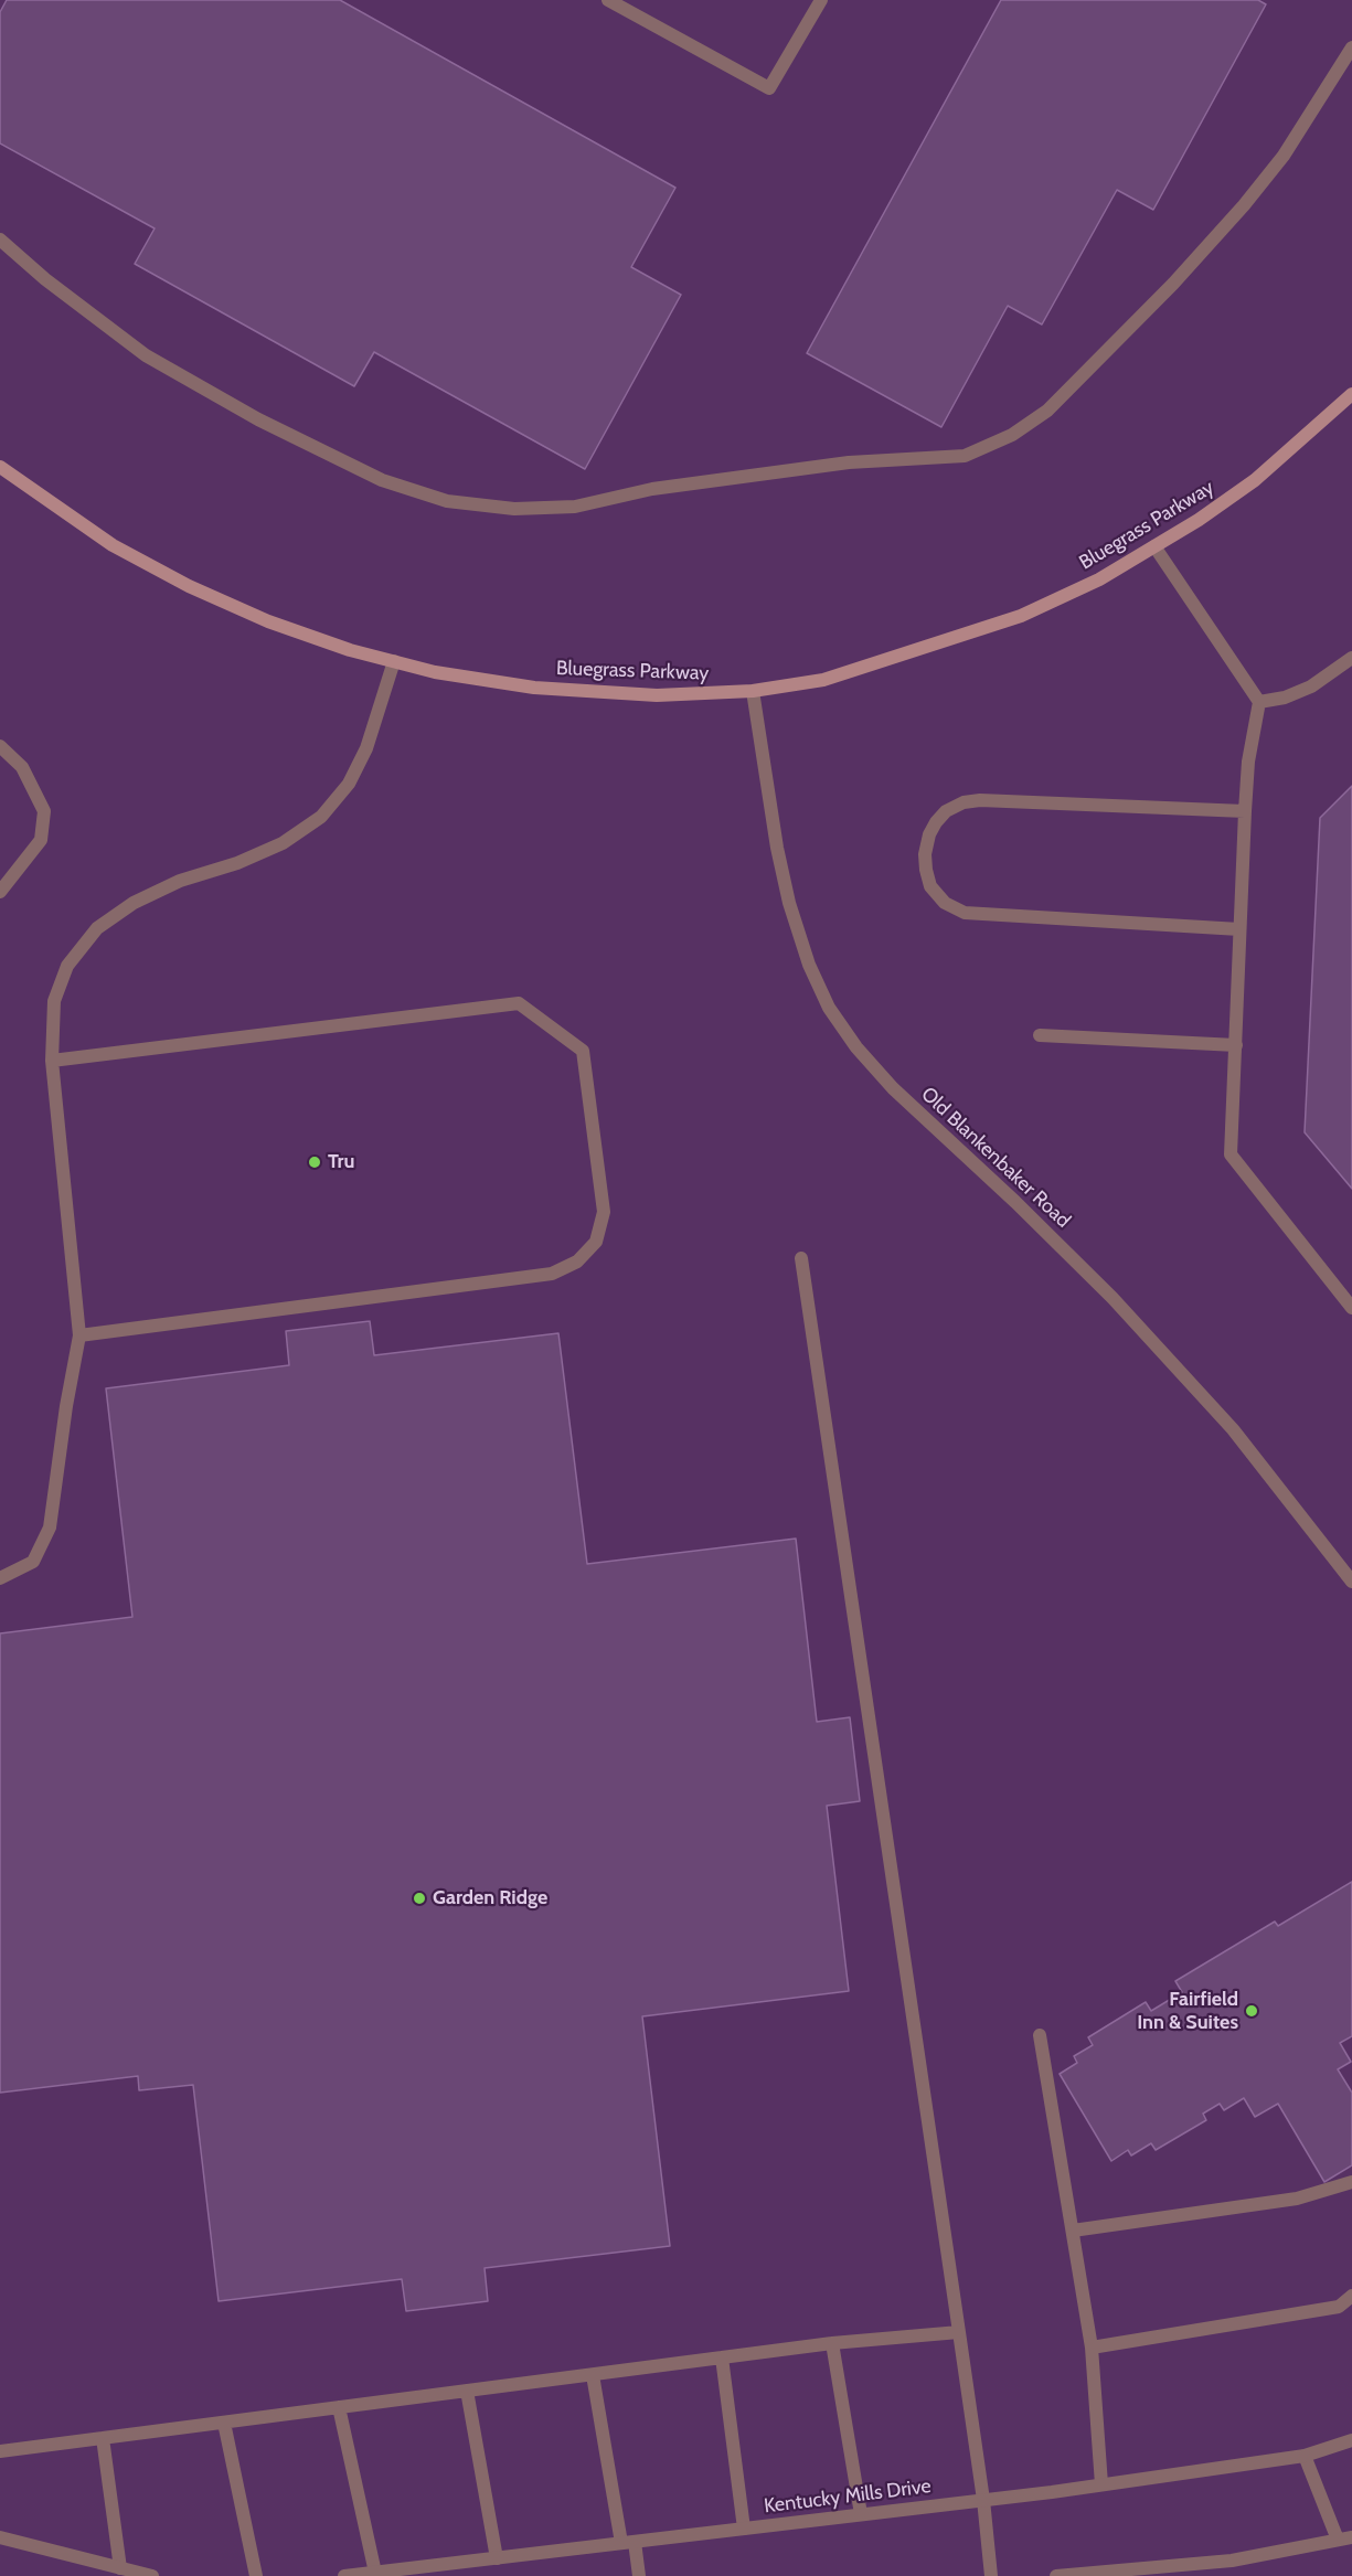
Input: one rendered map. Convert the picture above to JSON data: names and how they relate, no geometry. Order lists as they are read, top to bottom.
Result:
{
  "streets": {
    "street": ["Bluegrass Parkway", "Old Blankenbaker Road", "Kentucky Mills Drive"]
  },
  "crossings": [
    ["Bluegrass Parkway", "Old Blankenbaker Road"]
  ],
  "places": ["Tru", "Garden Ridge", "Fairfield Inn & Suites"]
}
